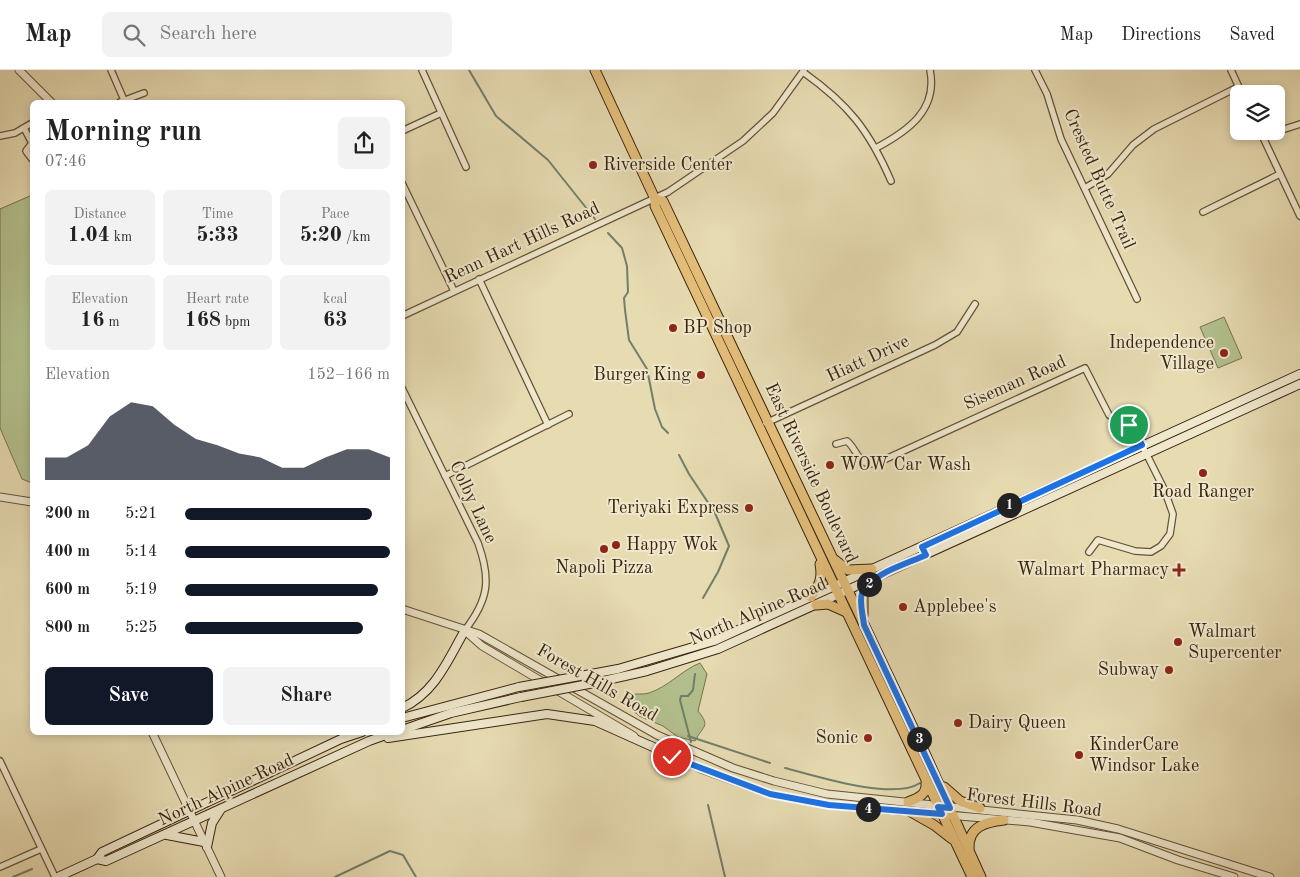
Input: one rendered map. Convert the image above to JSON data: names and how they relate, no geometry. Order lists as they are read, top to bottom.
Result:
{
  "streets": {
    "main road": ["East Riverside Boulevard", "North Alpine Road"],
    "street": [
      "Crested Butte Trail",
      "Renn Hart Hills Road",
      "Hiatt Drive",
      "Siseman Road",
      "Colby Lane",
      "Forest Hills Road"
    ]
  },
  "crossings": [
    ["Renn Hart Hills Road", "East Riverside Boulevard"],
    ["Hiatt Drive", "East Riverside Boulevard"],
    ["Siseman Road", "North Alpine Road"],
    ["East Riverside Boulevard", "North Alpine Road"],
    ["East Riverside Boulevard", "Forest Hills Road"],
    ["Colby Lane", "Forest Hills Road"]
  ],
  "places": {
    "other": [
      "Riverside Center",
      "BP Shop",
      "Independence Village",
      "Burger King",
      "WOW Car Wash",
      "Road Ranger",
      "Teriyaki Express",
      "Happy Wok",
      "Napoli Pizza",
      "Applebee's",
      "Walmart Supercenter",
      "Subway",
      "Dairy Queen",
      "Sonic",
      "KinderCare Windsor Lake"
    ],
    "health": ["Walmart Pharmacy"]
  },
  "page": {
    "header": "Map",
    "search": "Search here",
    "nav": ["Map", "Directions", "Saved"],
    "heading": ["Morning run", "07:46"],
    "stats": [
      ["Distance", "1.04 km"],
      ["Time", "5:33"],
      ["Pace", "5:20 /km"],
      ["Elevation", "16 m"],
      ["Heart rate", "168 bpm"],
      ["kcal", "63"]
    ],
    "chart": ["Elevation", "152–166 m"],
    "pins": [
      "1",
      "2",
      "3",
      "4"
    ],
    "list": [
      {
        "name": "200 m",
        "note": "5:21"
      },
      {
        "name": "400 m",
        "note": "5:14"
      },
      {
        "name": "600 m",
        "note": "5:19"
      },
      {
        "name": "800 m",
        "note": "5:25"
      }
    ],
    "buttons": ["Save", "Share"]
  }
}
